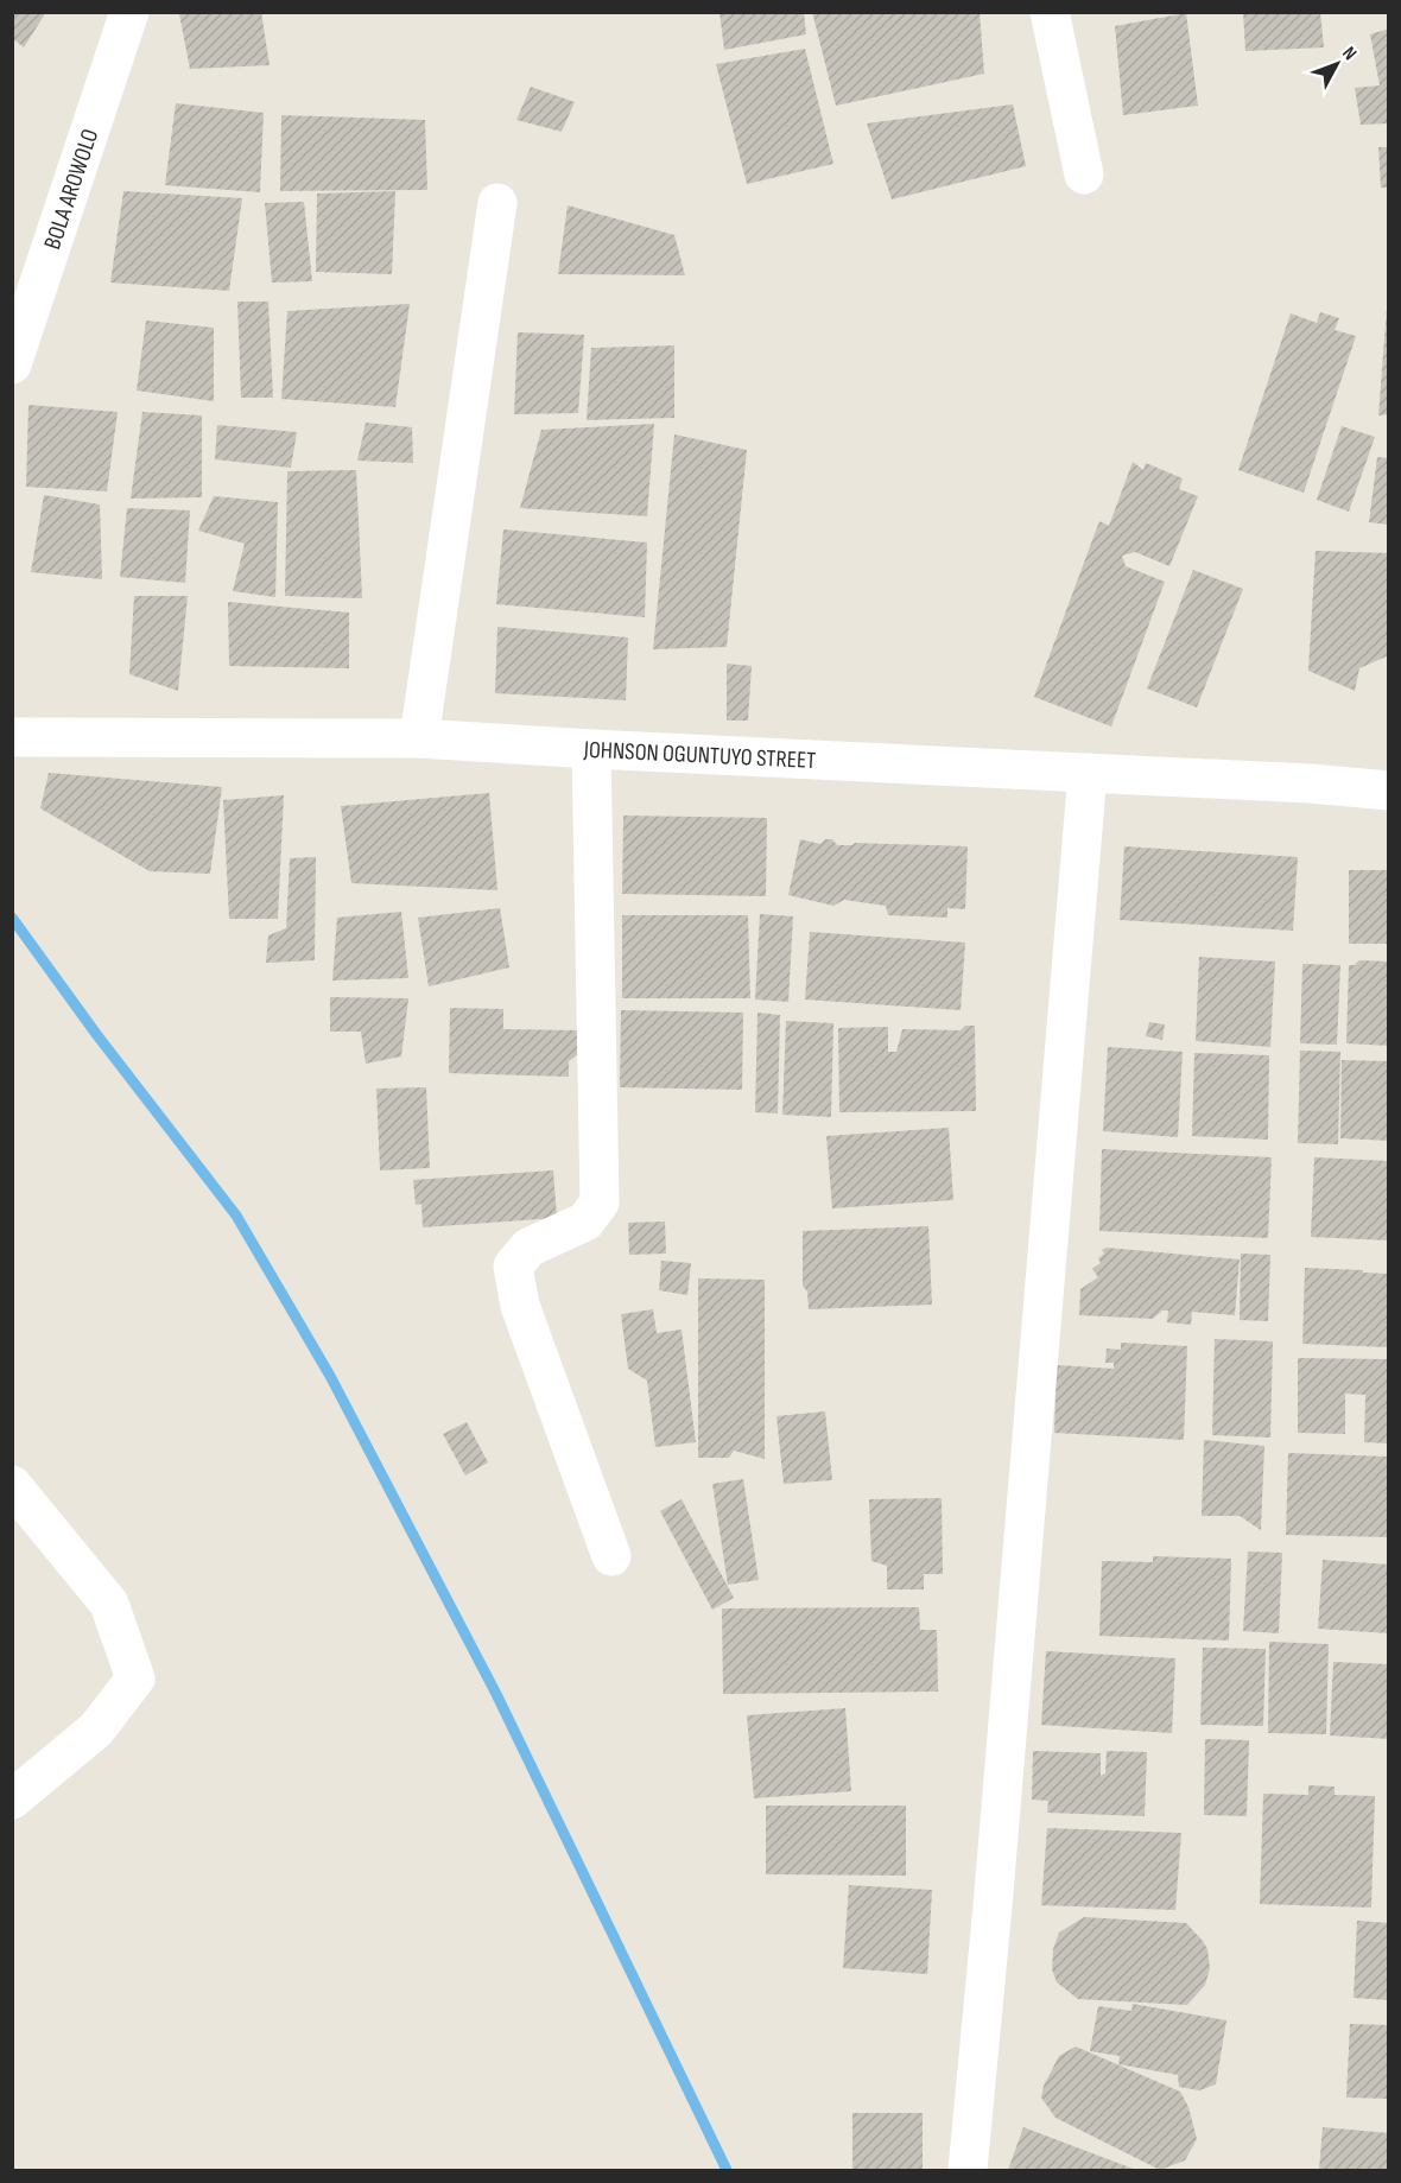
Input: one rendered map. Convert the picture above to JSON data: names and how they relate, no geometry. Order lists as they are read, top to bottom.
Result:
{
  "streets": {
    "street": ["BOLA AROWOLO", "JOHNSON OGUNTUYO STREET"]
  },
  "north": "top right"
}
